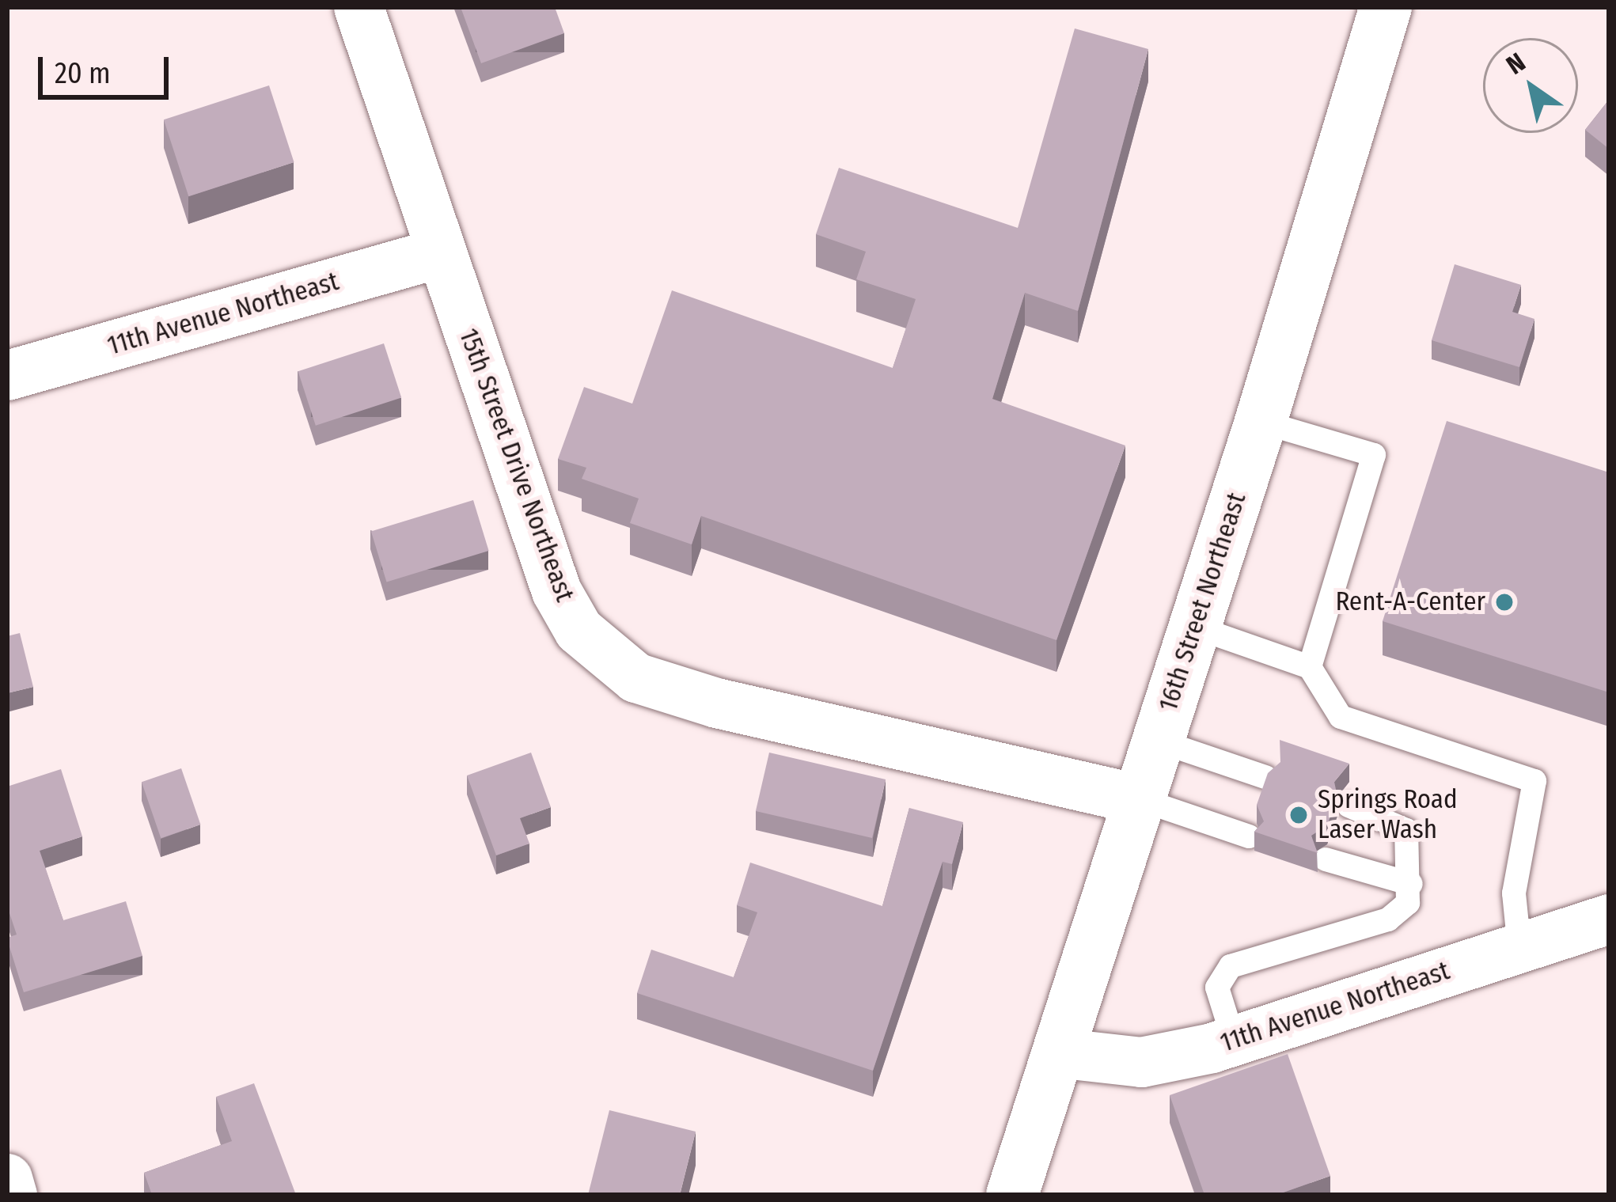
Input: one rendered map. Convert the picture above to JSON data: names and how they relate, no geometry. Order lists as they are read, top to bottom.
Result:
{
  "streets": {
    "main road": ["16th Street Northeast"],
    "street": ["11th Avenue Northeast", "15th Street Drive Northeast"]
  },
  "crossings": [
    ["11th Avenue Northeast", "15th Street Drive Northeast"],
    ["11th Avenue Northeast", "16th Street Northeast"],
    ["15th Street Drive Northeast", "16th Street Northeast"]
  ],
  "places": ["Rent-A-Center", "Springs Road Laser Wash"],
  "scale_bar": "20 m",
  "north": "top left"
}
